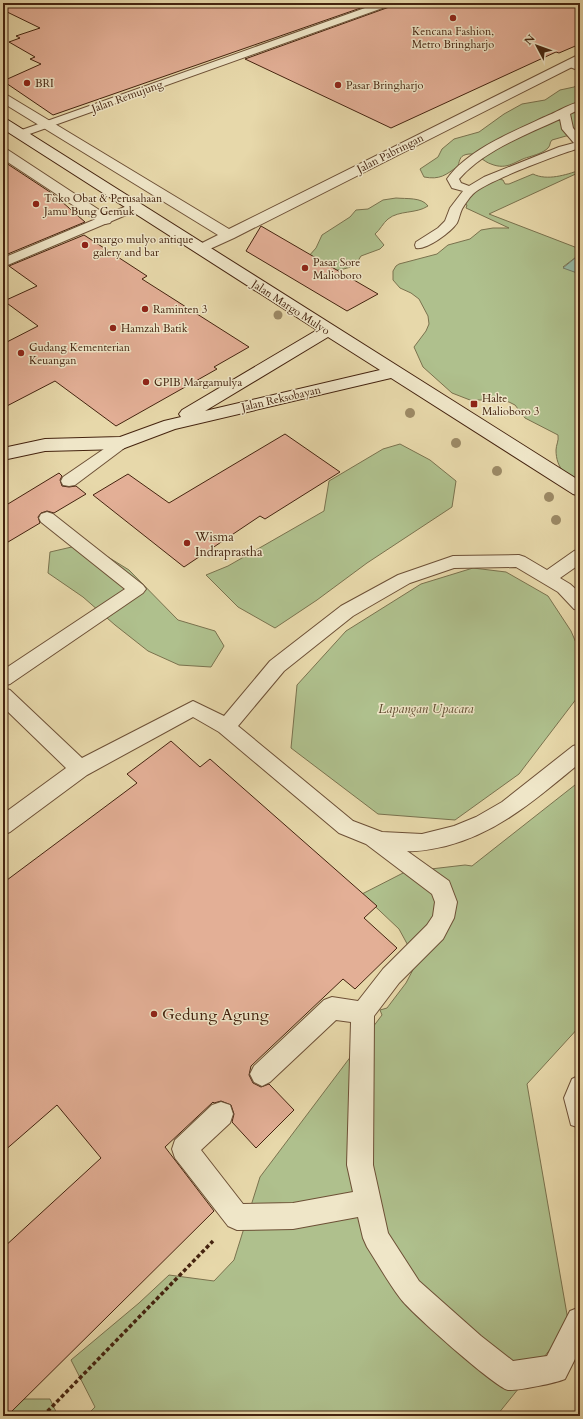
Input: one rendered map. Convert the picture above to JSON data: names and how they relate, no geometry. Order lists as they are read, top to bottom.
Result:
{
  "streets": {
    "street": ["Jalan Pabringan", "Jalan Margo Mulyo", "Jalan Reksobayan"],
    "lane": ["Jalan Remujung"]
  },
  "crossings": [
    ["Jalan Remujung", "Jalan Margo Mulyo"],
    ["Jalan Pabringan", "Jalan Margo Mulyo"],
    ["Jalan Margo Mulyo", "Jalan Reksobayan"]
  ],
  "parks": ["Lapangan Upacara"],
  "places": {
    "other": [
      "Kencana Fashion, Metro Bringharjo",
      "BRI",
      "Pasar Bringharjo",
      "Toko Obat & Perusahaan Jamu Bung Gemuk",
      "margo mulyo antique galery and bar",
      "Pasar Sore Malioboro",
      "Raminten 3",
      "Hamzah Batik",
      "Gudang Kementerian Keuangan",
      "GPIB Margamulya",
      "Wisma Indraprastha",
      "Gedung Agung"
    ],
    "transit": ["Halte Malioboro 3"]
  },
  "north": "top left"
}
